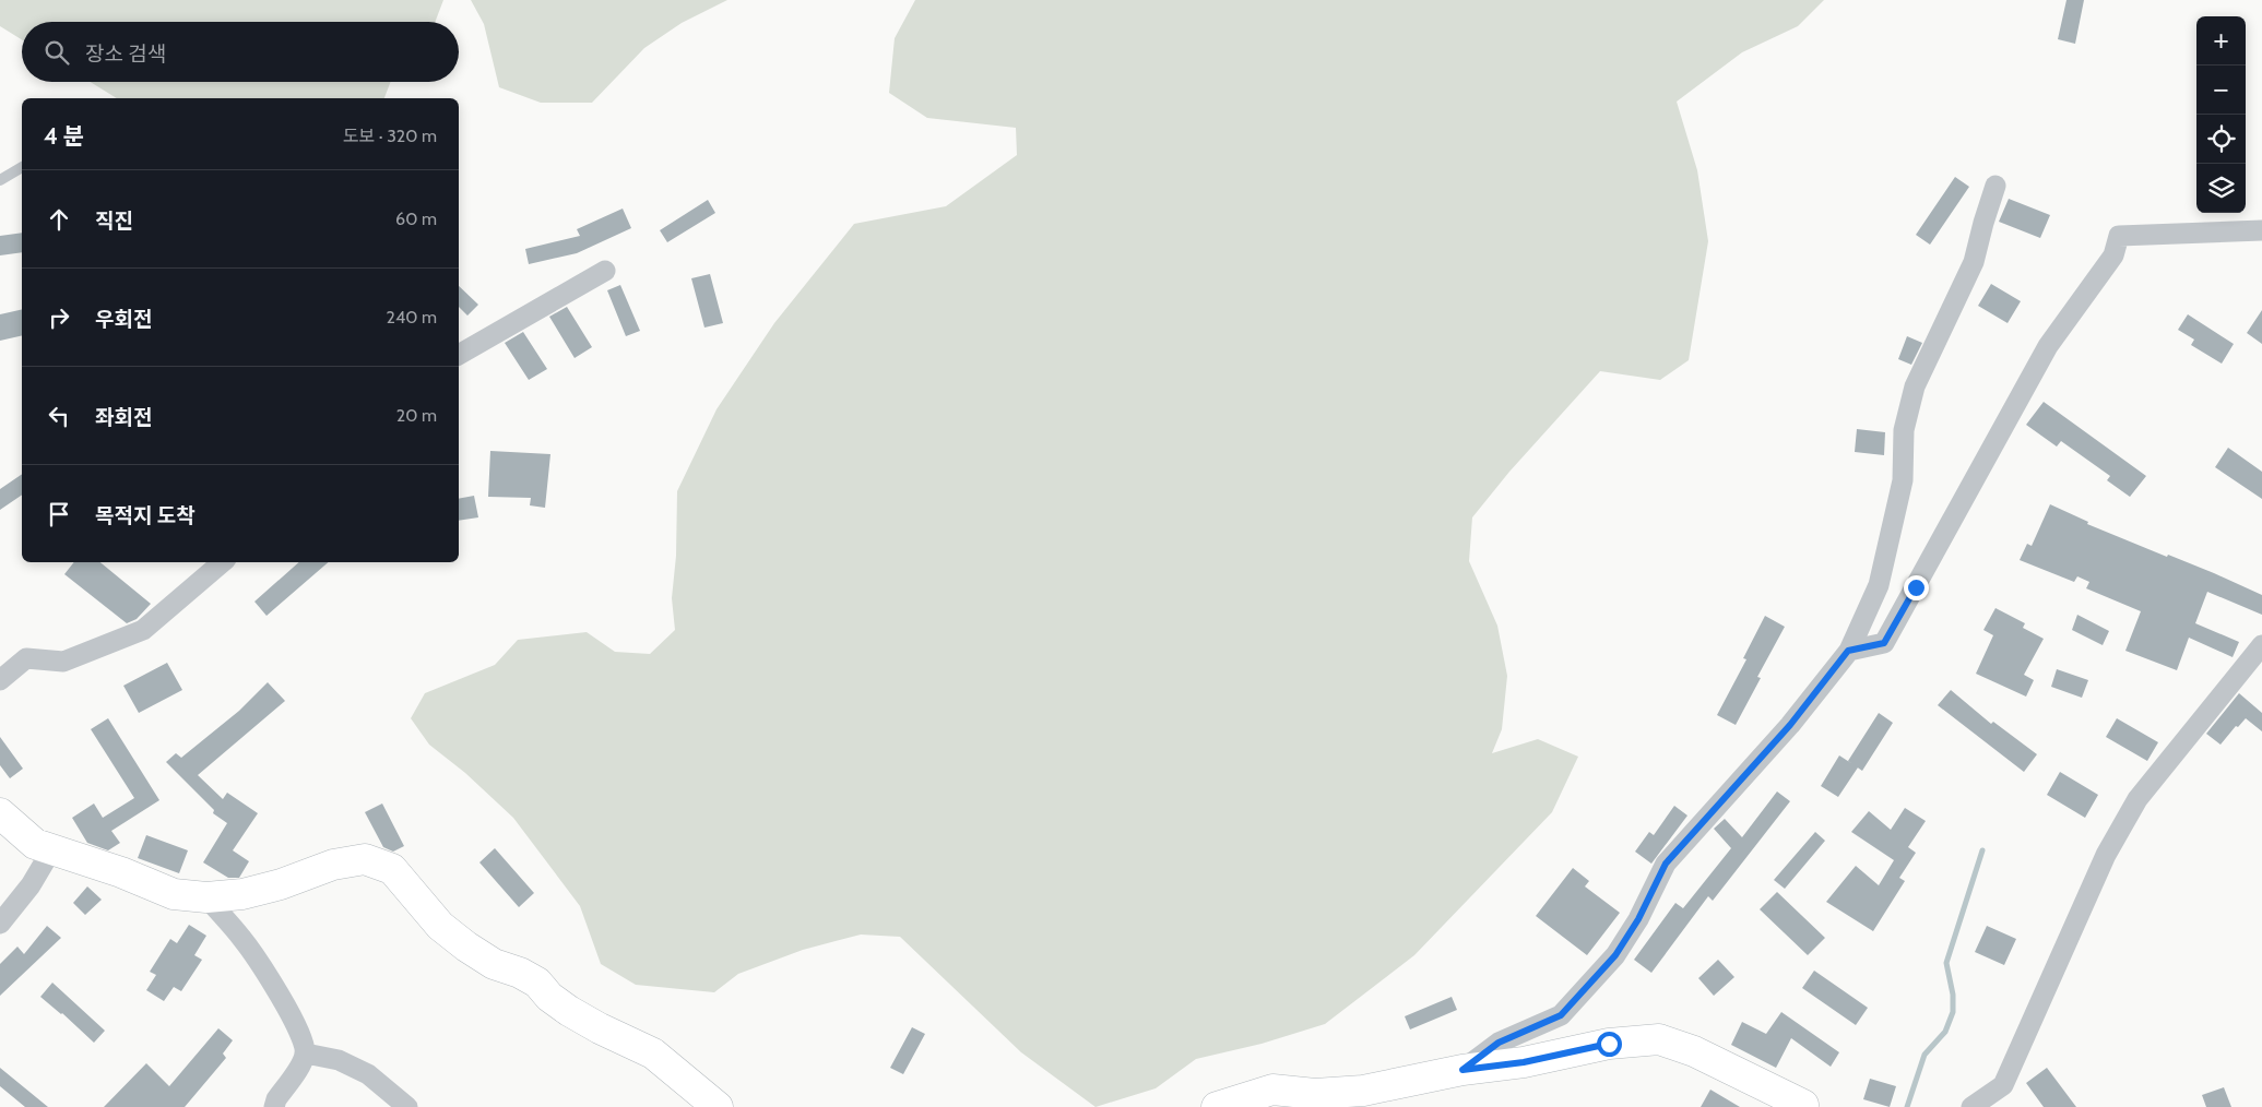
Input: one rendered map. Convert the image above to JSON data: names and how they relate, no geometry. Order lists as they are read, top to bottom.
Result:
{
  "page": {
    "map_buttons": ["+", "−"],
    "search": "장소 검색",
    "heading": ["4 분", "도보 · 320 m"],
    "list": [
      ["직진", "60 m"],
      ["우회전", "240 m"],
      ["좌회전", "20 m"],
      "목적지 도착"
    ]
  }
}
